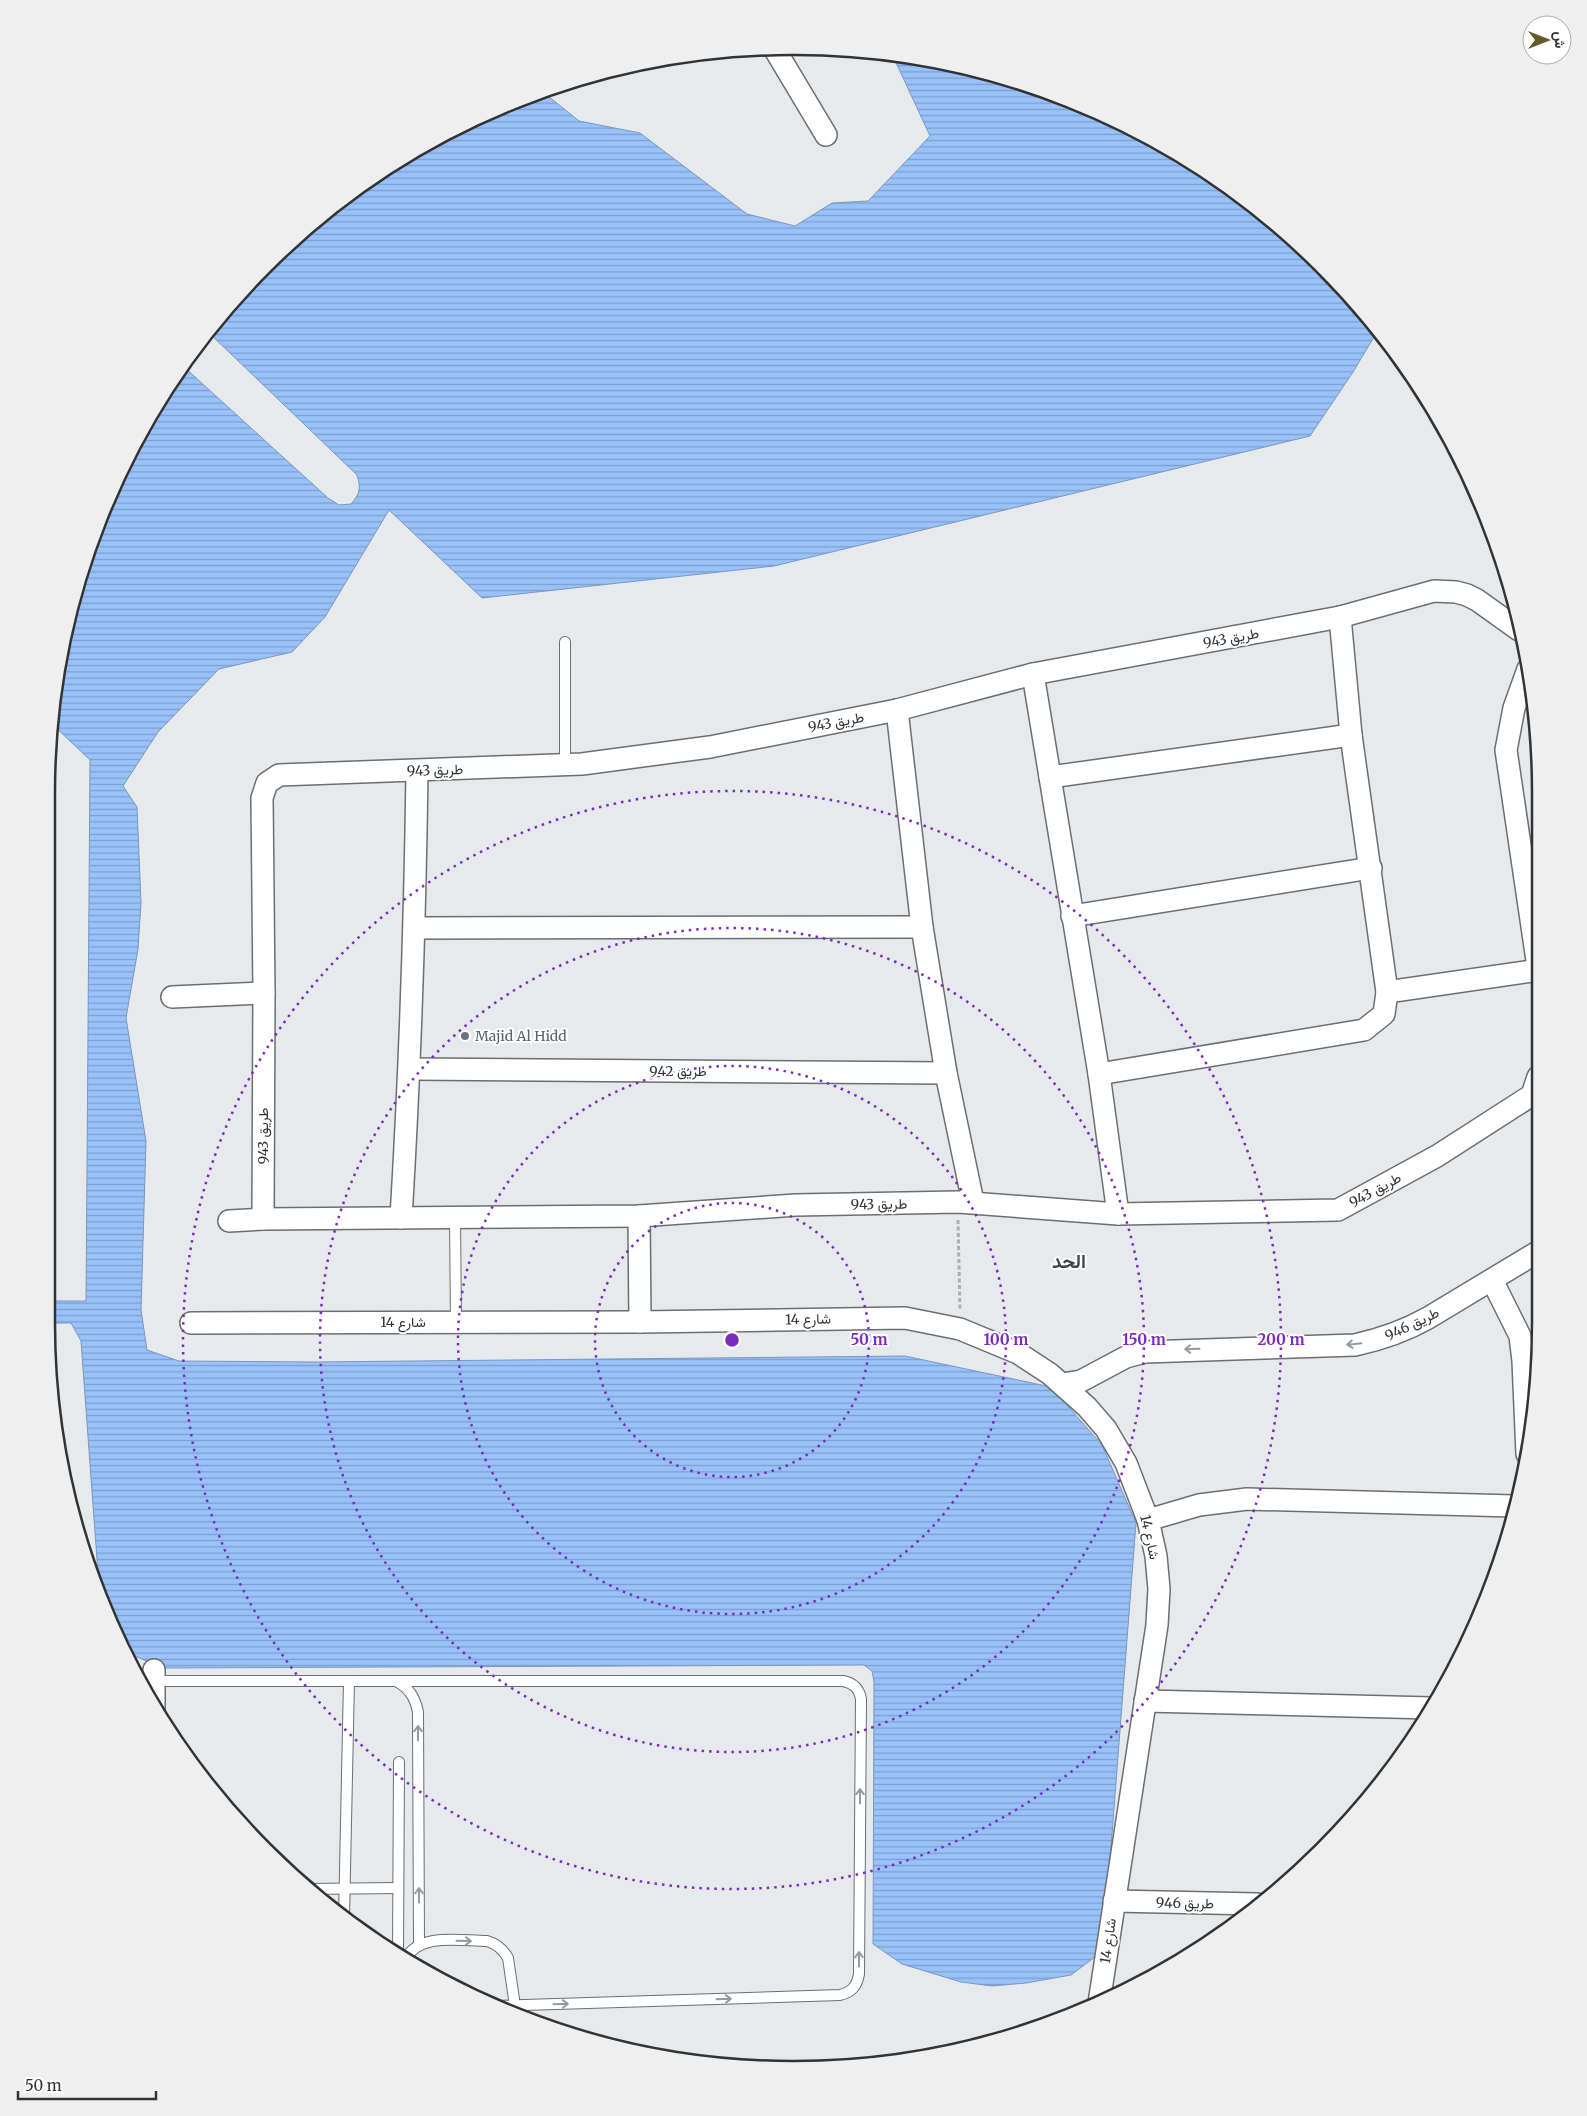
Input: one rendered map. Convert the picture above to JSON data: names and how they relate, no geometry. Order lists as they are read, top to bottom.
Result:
{
  "streets": {
    "street": [
      "طريق 943",
      "طريق 942",
      "شارع 14",
      "طريق 946"
    ]
  },
  "crossings": [
    ["شارع 14", "طريق 946"]
  ],
  "districts": ["الحد"],
  "places": ["Majid Al Hidd"],
  "scale_bar": "50 m",
  "north": "right",
  "rings": [
    "50 m",
    "100 m",
    "150 m",
    "200 m"
  ]
}
